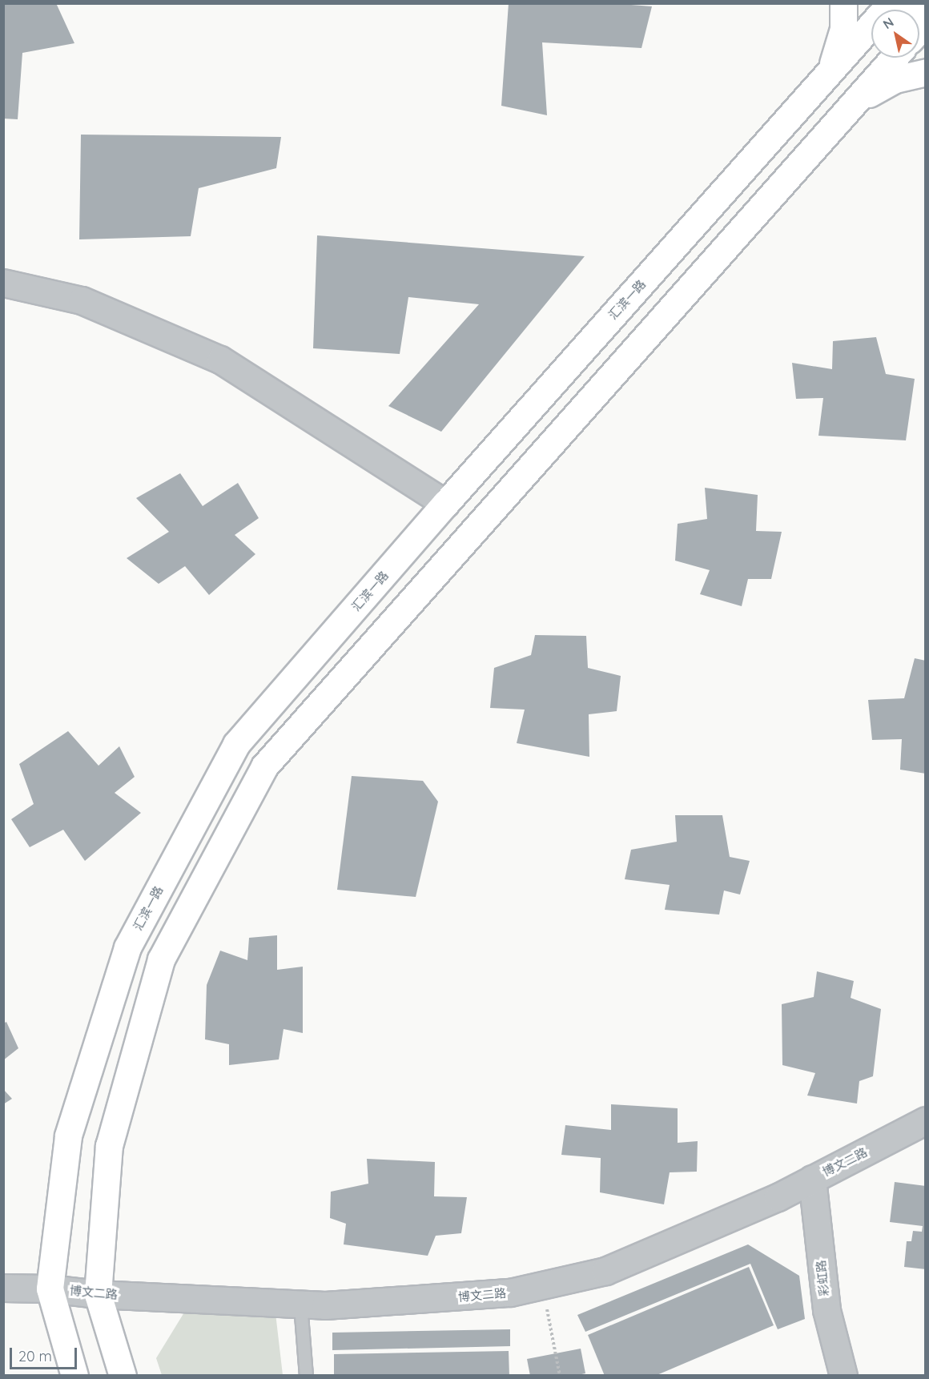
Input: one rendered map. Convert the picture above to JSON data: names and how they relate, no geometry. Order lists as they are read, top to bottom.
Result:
{
  "streets": {
    "main road": ["汇滨一路"],
    "street": ["博文二路", "彩虹路"]
  },
  "crossings": [
    ["汇滨一路", "博文二路"],
    ["博文二路", "彩虹路"]
  ],
  "scale_bar": "20 m",
  "north": "top left"
}
